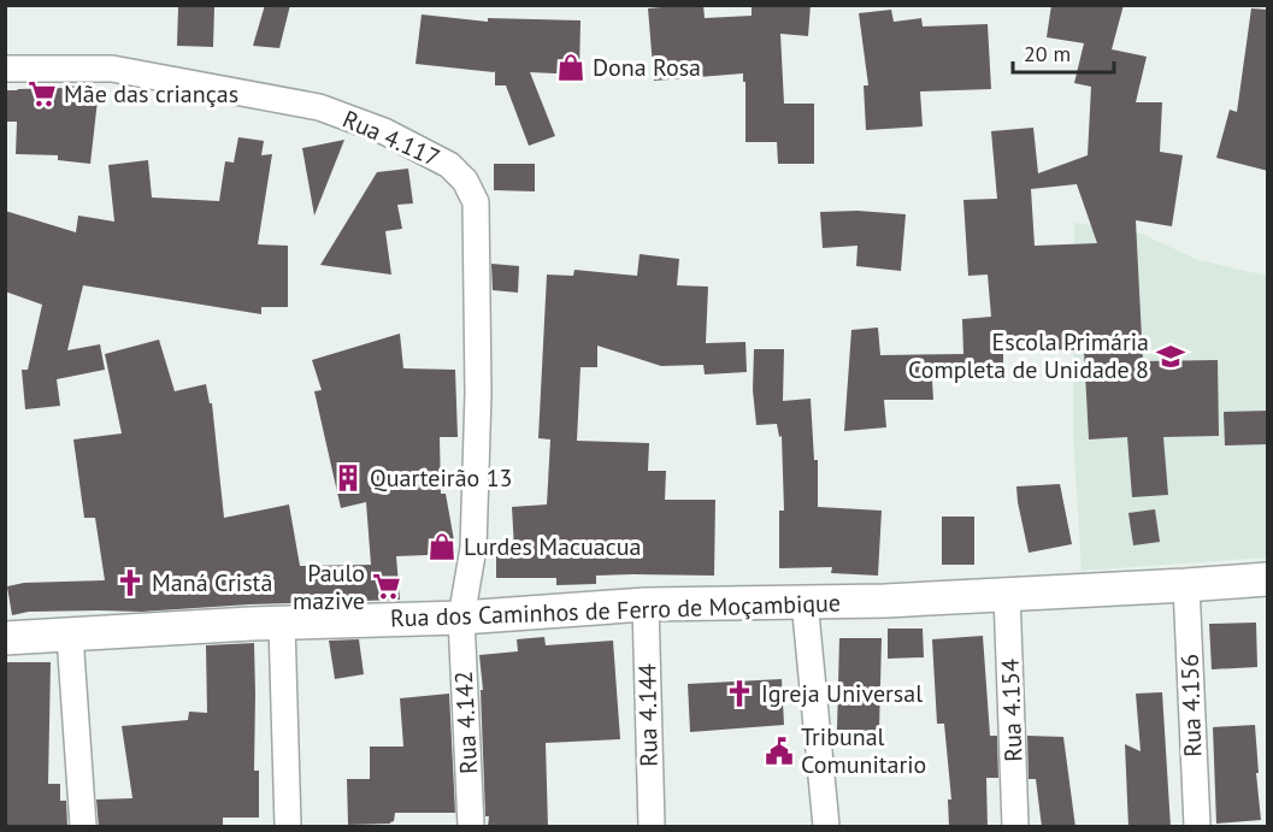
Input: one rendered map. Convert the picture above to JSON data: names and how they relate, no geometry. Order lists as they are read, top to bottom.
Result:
{
  "streets": {
    "street": [
      "Rua 4.117",
      "Rua dos Caminhos de Ferro de Moçambique",
      "Rua 4.156",
      "Rua 4.154",
      "Rua 4.144",
      "Rua 4.142"
    ]
  },
  "crossings": [
    ["Rua 4.117", "Rua dos Caminhos de Ferro de Moçambique"],
    ["Rua 4.117", "Rua 4.142"],
    ["Rua dos Caminhos de Ferro de Moçambique", "Rua 4.156"],
    ["Rua dos Caminhos de Ferro de Moçambique", "Rua 4.154"],
    ["Rua dos Caminhos de Ferro de Moçambique", "Rua 4.144"],
    ["Rua dos Caminhos de Ferro de Moçambique", "Rua 4.142"]
  ],
  "places": {
    "shop": ["Dona Rosa", "Lurdes Macuacua"],
    "supermarket": ["Mãe das crianças", "Paulo mazive"],
    "school or university": ["Escola Primária Completa de Unidade 8"],
    "building": ["Quarteirão 13"],
    "church": ["Maná Cristã", "Igreja Universal"],
    "public building": ["Tribunal Comunitario"]
  },
  "scale_bar": "20 m"
}
